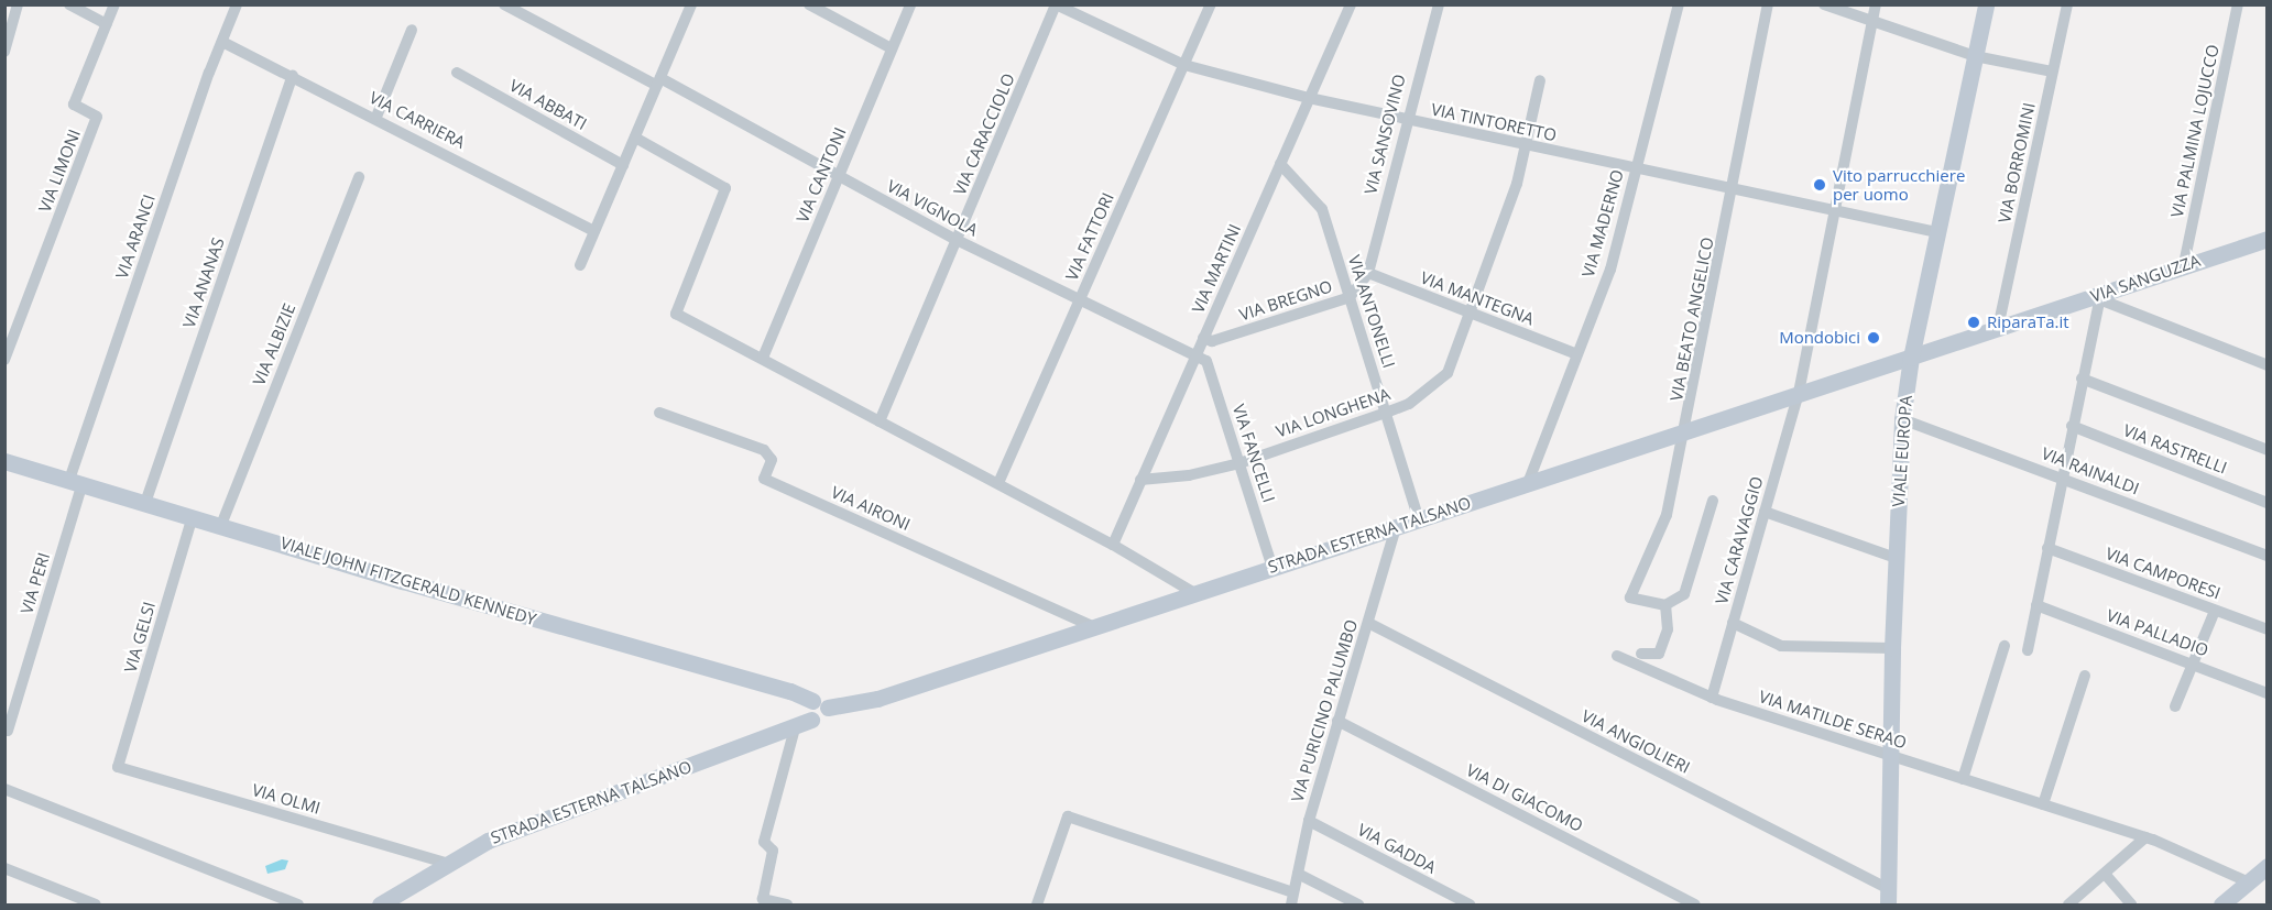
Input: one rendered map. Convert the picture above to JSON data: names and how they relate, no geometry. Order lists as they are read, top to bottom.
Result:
{
  "streets": {
    "street": [
      "VIA ABBATI",
      "VIA CARRIERA",
      "VIA TINTORETTO",
      "VIA PALMINA LOJUCCO",
      "VIA CARACCIOLO",
      "VIA SANSOVINO",
      "VIA BORROMINI",
      "VIA LIMONI",
      "VIA CANTONI",
      "VIA VIGNOLA",
      "VIA MADERNO",
      "VIA ARANCI",
      "VIA FATTORI",
      "VIA MARTINI",
      "VIA SANGUZZA",
      "VIA ANANAS",
      "VIA MANTEGNA",
      "VIA BREGNO",
      "VIA ANTONELLI",
      "VIA BEATO ANGELICO",
      "VIA ALBIZIE",
      "VIA LONGHENA",
      "VIA RASTRELLI",
      "VIALE EUROPA",
      "VIA FANCELLI",
      "VIA RAINALDI",
      "VIA AIRONI",
      "STRADA ESTERNA TALSANO",
      "VIA CARAVAGGIO",
      "VIA CAMPORESI",
      "VIALE JOHN FITZGERALD KENNEDY",
      "VIA PERI",
      "VIA PALLADIO",
      "VIA GELSI",
      "VIA PURICINO PALUMBO",
      "VIA MATILDE SERAO",
      "VIA ANGIOLIERI",
      "VIA DI GIACOMO",
      "VIA OLMI",
      "VIA GADDA"
    ]
  },
  "crossings": [
    ["VIA CARRIERA", "VIA ARANCI"],
    ["VIA CARRIERA", "VIA ANANAS"],
    ["VIA TINTORETTO", "VIA CARACCIOLO"],
    ["VIA TINTORETTO", "VIA SANSOVINO"],
    ["VIA TINTORETTO", "VIA MADERNO"],
    ["VIA TINTORETTO", "VIA FATTORI"],
    ["VIA TINTORETTO", "VIA MARTINI"],
    ["VIA TINTORETTO", "VIA BEATO ANGELICO"],
    ["VIA TINTORETTO", "VIA LONGHENA"],
    ["VIA TINTORETTO", "VIALE EUROPA"],
    ["VIA TINTORETTO", "VIA CARAVAGGIO"],
    ["VIA PALMINA LOJUCCO", "VIA SANGUZZA"],
    ["VIA CARACCIOLO", "VIA VIGNOLA"],
    ["VIA SANSOVINO", "VIA MANTEGNA"],
    ["VIA SANSOVINO", "VIA BREGNO"],
    ["VIA BORROMINI", "VIA SANGUZZA"],
    ["VIA CANTONI", "VIA VIGNOLA"],
    ["VIA VIGNOLA", "VIA FATTORI"],
    ["VIA VIGNOLA", "VIA MARTINI"],
    ["VIA VIGNOLA", "VIA FANCELLI"],
    ["VIA MADERNO", "VIA MANTEGNA"],
    ["VIA MADERNO", "STRADA ESTERNA TALSANO"],
    ["VIA ARANCI", "VIALE JOHN FITZGERALD KENNEDY"],
    ["VIA ARANCI", "VIA PERI"],
    ["VIA MARTINI", "VIA BREGNO"],
    ["VIA MARTINI", "VIA ANTONELLI"],
    ["VIA MARTINI", "VIA LONGHENA"],
    ["VIA MARTINI", "VIA FANCELLI"],
    ["VIA SANGUZZA", "VIALE EUROPA"],
    ["VIA SANGUZZA", "STRADA ESTERNA TALSANO"],
    ["VIA ANANAS", "VIALE JOHN FITZGERALD KENNEDY"],
    ["VIA MANTEGNA", "VIA BREGNO"],
    ["VIA MANTEGNA", "VIA LONGHENA"],
    ["VIA BREGNO", "VIA ANTONELLI"],
    ["VIA ANTONELLI", "VIA LONGHENA"],
    ["VIA ANTONELLI", "STRADA ESTERNA TALSANO"],
    ["VIA BEATO ANGELICO", "STRADA ESTERNA TALSANO"],
    ["VIA ALBIZIE", "VIALE JOHN FITZGERALD KENNEDY"],
    ["VIA LONGHENA", "VIA FANCELLI"],
    ["VIALE EUROPA", "VIA RAINALDI"],
    ["VIALE EUROPA", "STRADA ESTERNA TALSANO"],
    ["VIALE EUROPA", "VIA MATILDE SERAO"],
    ["VIALE EUROPA", "VIA ANGIOLIERI"],
    ["VIA FANCELLI", "STRADA ESTERNA TALSANO"],
    ["VIA AIRONI", "STRADA ESTERNA TALSANO"],
    ["STRADA ESTERNA TALSANO", "VIA CARAVAGGIO"],
    ["STRADA ESTERNA TALSANO", "VIALE JOHN FITZGERALD KENNEDY"],
    ["STRADA ESTERNA TALSANO", "VIA PURICINO PALUMBO"],
    ["STRADA ESTERNA TALSANO", "VIA OLMI"],
    ["VIA CARAVAGGIO", "VIA MATILDE SERAO"],
    ["VIALE JOHN FITZGERALD KENNEDY", "VIA PERI"],
    ["VIALE JOHN FITZGERALD KENNEDY", "VIA GELSI"],
    ["VIA GELSI", "VIA OLMI"],
    ["VIA PURICINO PALUMBO", "VIA ANGIOLIERI"],
    ["VIA PURICINO PALUMBO", "VIA DI GIACOMO"],
    ["VIA PURICINO PALUMBO", "VIA GADDA"]
  ],
  "places": ["Vito parrucchiere per uomo", "RiparaTa.it", "Mondobici"]
}
